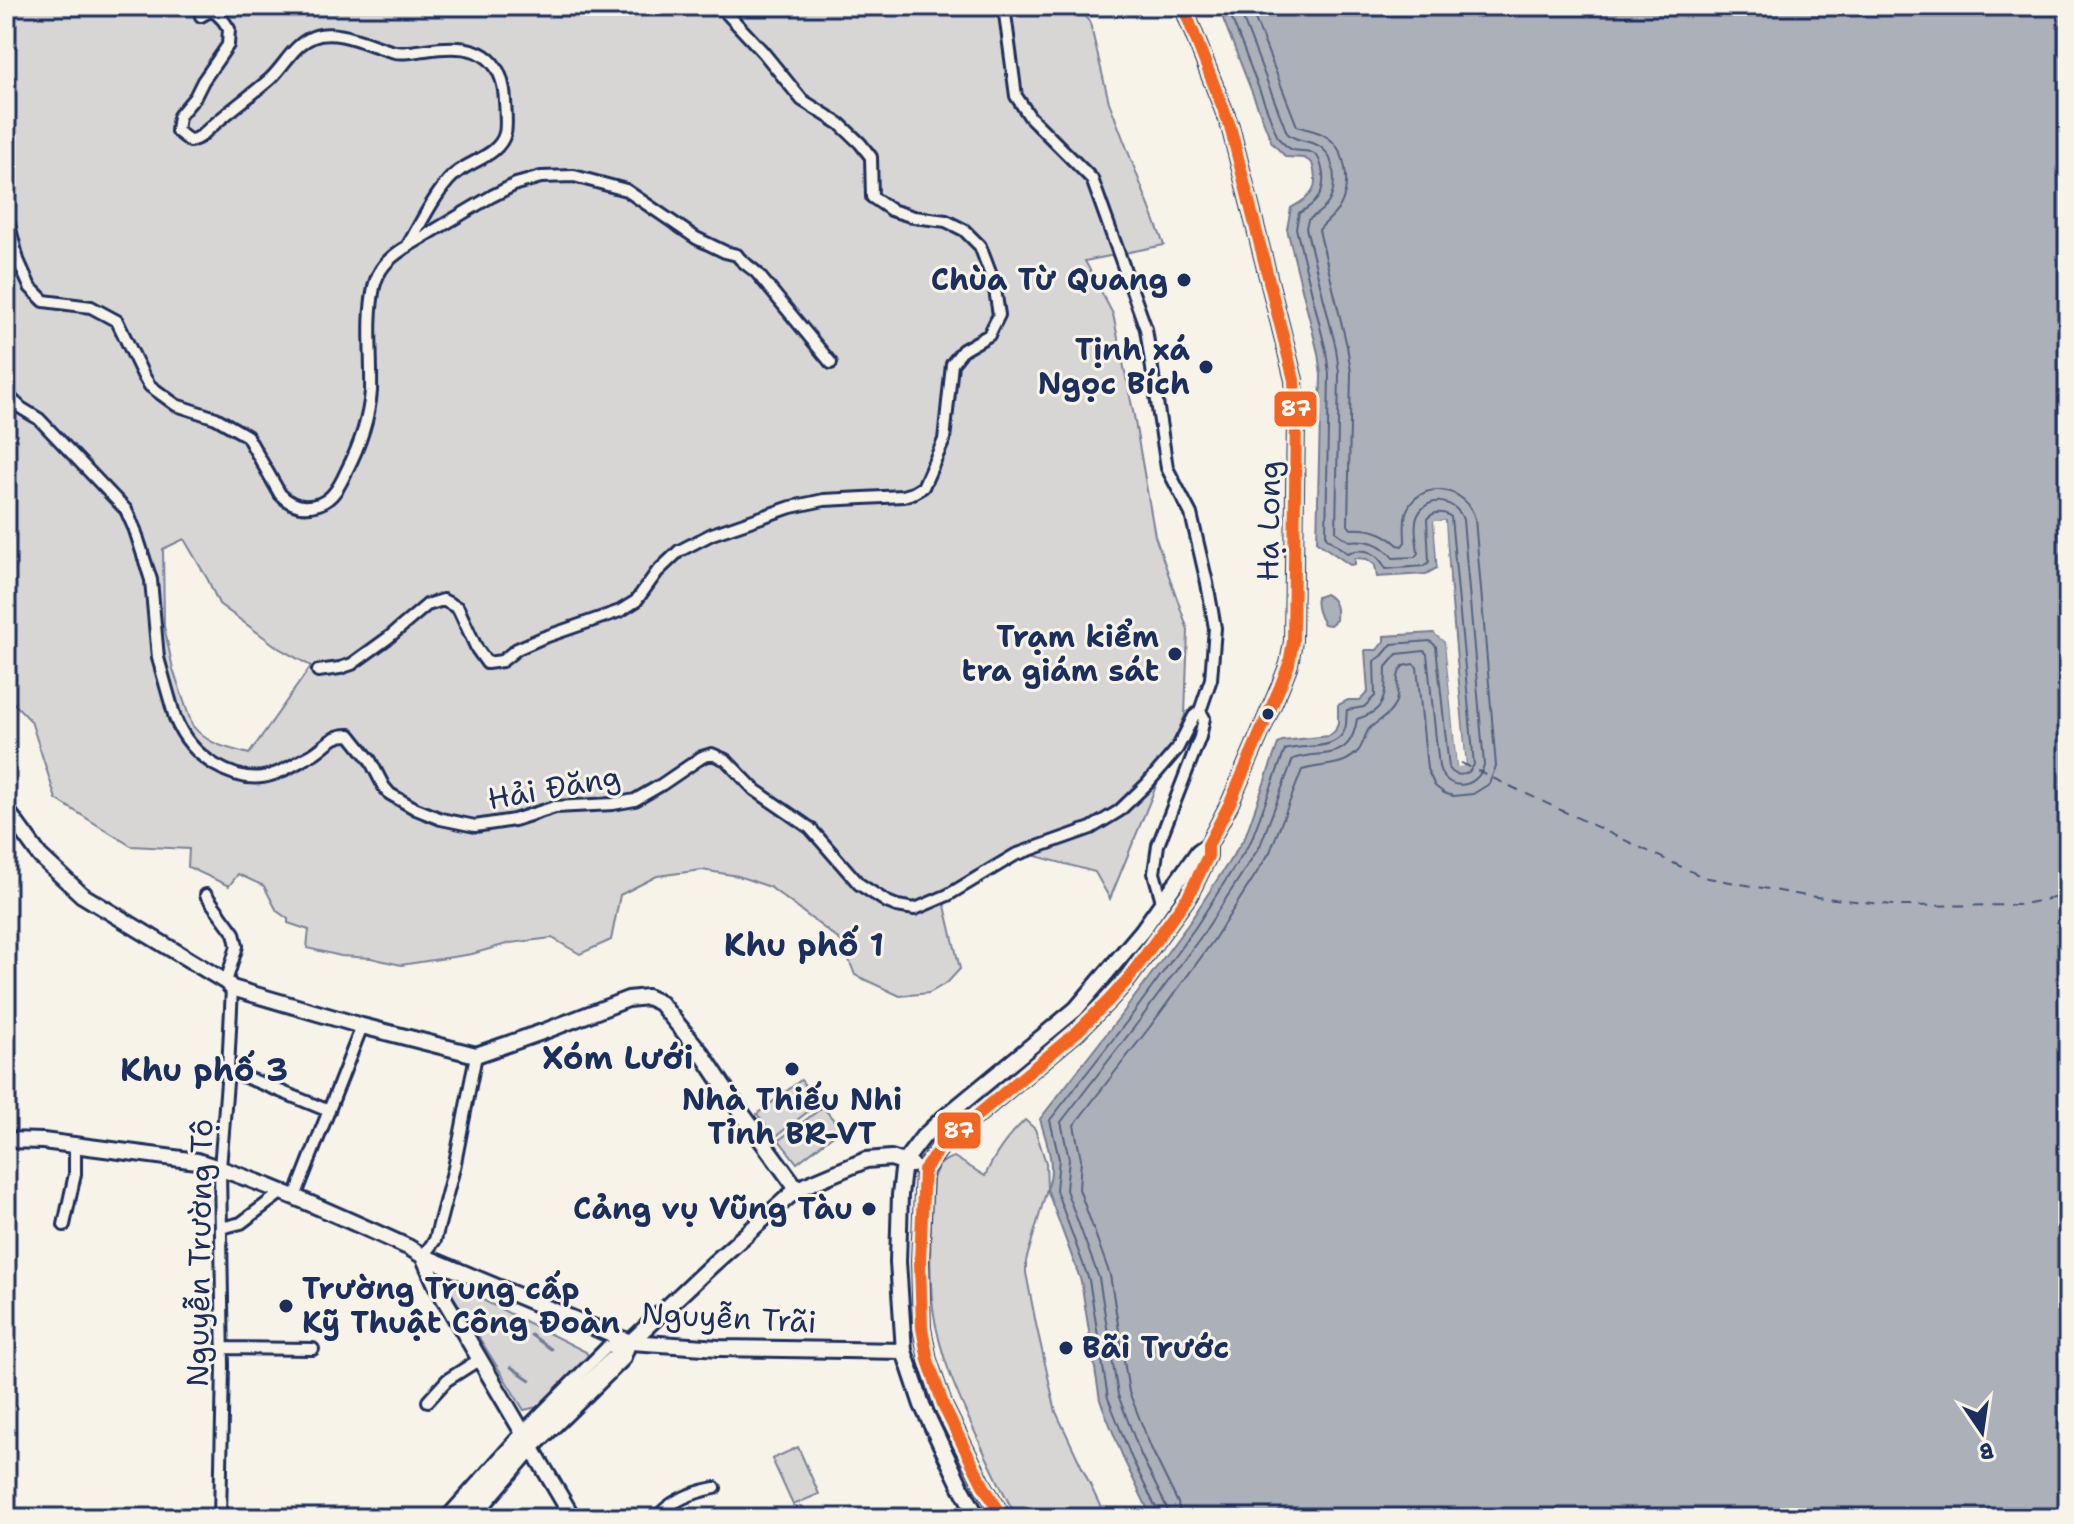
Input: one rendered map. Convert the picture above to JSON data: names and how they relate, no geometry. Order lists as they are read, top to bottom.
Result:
{
  "streets": {
    "main road": ["Hạ Long", "Nguyễn Trãi"],
    "street": ["Hải Đăng", "Nguyễn Trường Tộ"]
  },
  "crossings": [
    ["Nguyễn Trường Tộ", "Nguyễn Trãi"]
  ],
  "districts": ["Khu phố 1", "Xóm Lưới", "Khu phố 3"],
  "places": [
    "Chùa Từ Quang",
    "Tịnh xá Ngọc Bích",
    "Trạm kiểm tra giám sát",
    "Nhà Thiếu Nhi Tỉnh BR-VT",
    "Cảng vụ Vũng Tàu",
    "Trường Trung cấp Kỹ Thuật Công Đoàn",
    "Bãi Trước"
  ],
  "lines": ["transit line 87"],
  "north": "bottom"
}
